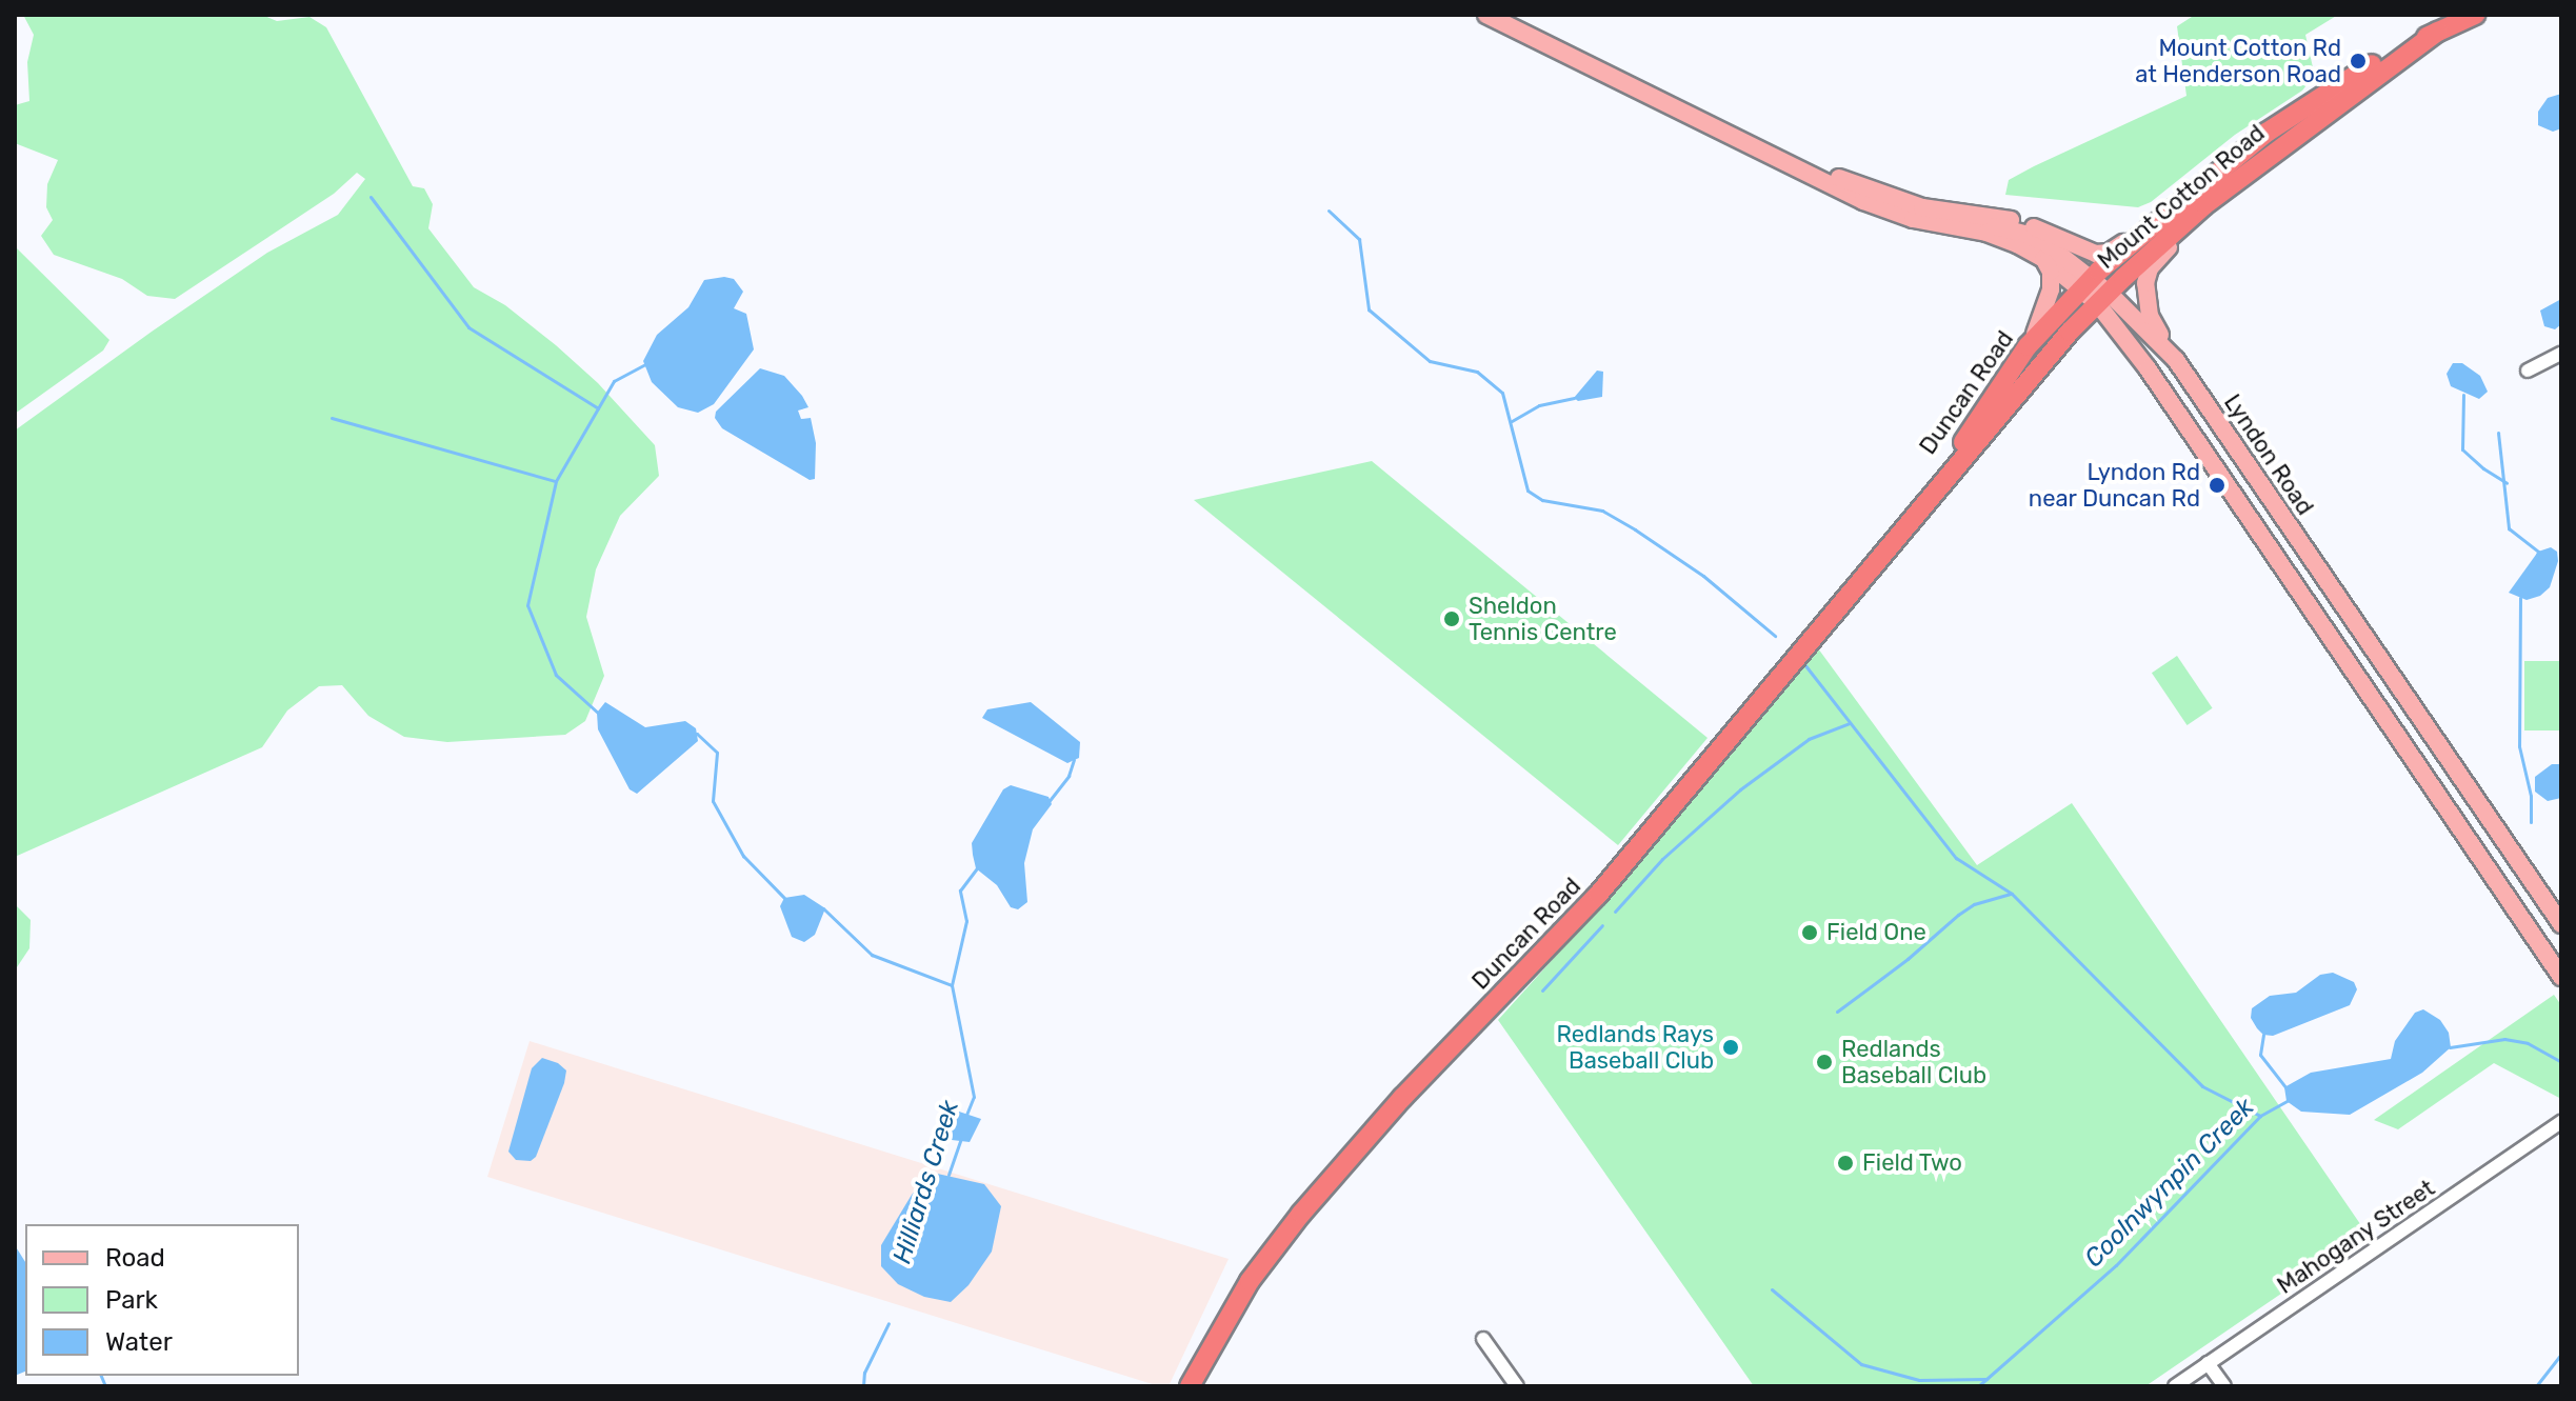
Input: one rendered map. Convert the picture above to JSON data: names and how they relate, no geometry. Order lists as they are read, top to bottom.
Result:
{
  "streets": {
    "highway": ["Mount Cotton Road", "Duncan Road"],
    "main road": ["Lyndon Road"],
    "street": ["Mahogany Street"]
  },
  "crossings": [
    ["Mount Cotton Road", "Duncan Road"],
    ["Mount Cotton Road", "Lyndon Road"],
    ["Duncan Road", "Lyndon Road"]
  ],
  "water": ["Hilliards Creek", "Coolnwynpin Creek"],
  "places": [
    "Mount Cotton Rd at Henderson Road",
    "Lyndon Rd near Duncan Rd",
    "Sheldon Tennis Centre",
    "Field One",
    "Redlands Rays Baseball Club",
    "Redlands Baseball Club",
    "Field Two"
  ],
  "legend": ["Road", "Park", "Water"]
}
